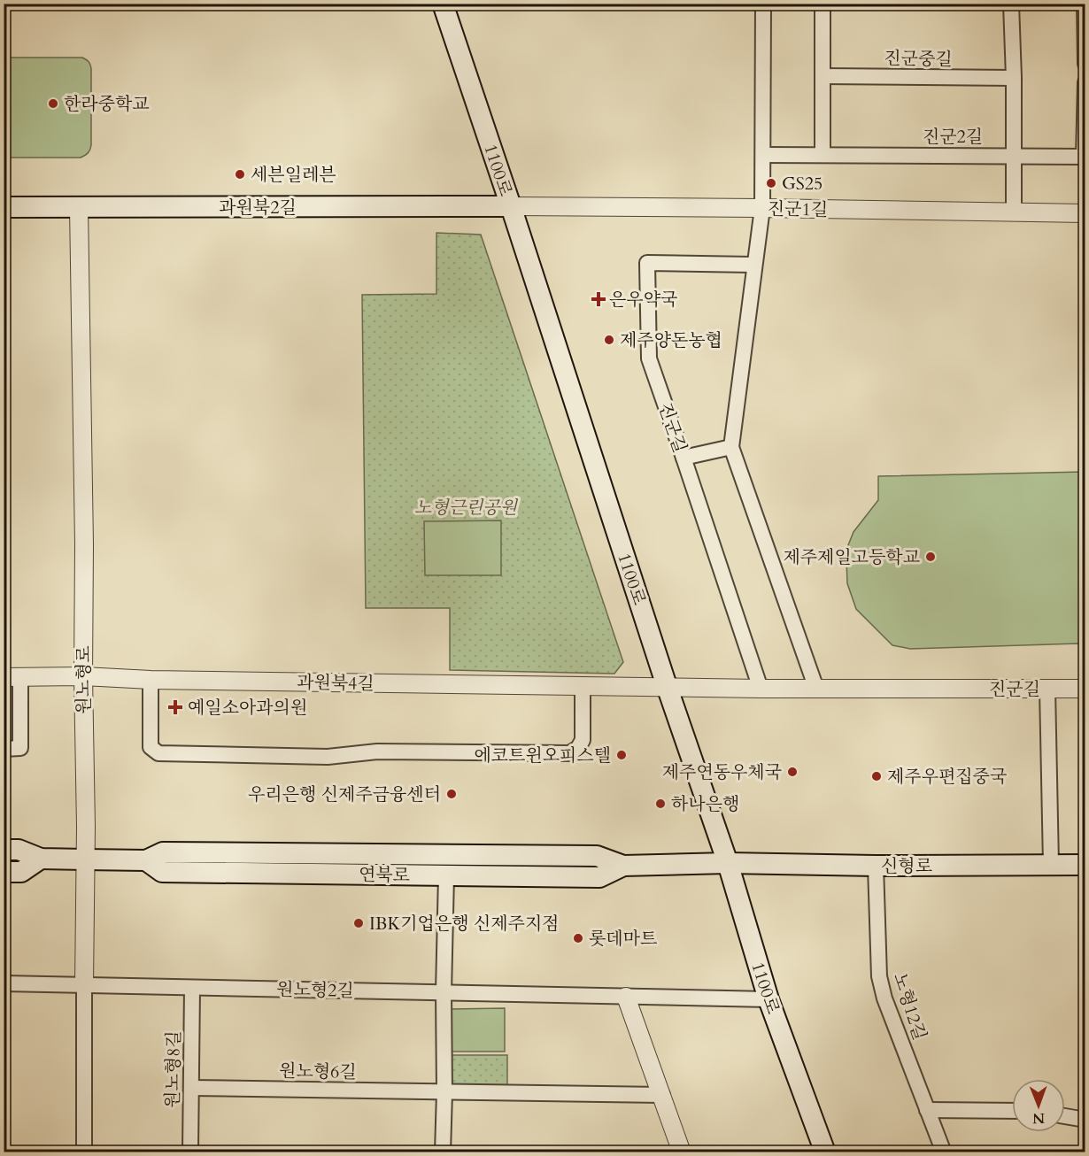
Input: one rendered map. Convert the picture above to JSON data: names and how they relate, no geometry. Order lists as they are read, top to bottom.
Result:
{
  "streets": {
    "main road": [
      "1100로",
      "과원북2길",
      "신형로",
      "연북로"
    ],
    "street": [
      "진군중길",
      "진군2길",
      "진군1길",
      "진군길",
      "원노형로",
      "과원북4길",
      "원노형2길",
      "노형12길",
      "원노형8길",
      "원노형6길"
    ]
  },
  "crossings": [
    ["1100로", "과원북2길"],
    ["1100로", "진군1길"],
    ["1100로", "진군길"],
    ["1100로", "과원북4길"],
    ["1100로", "신형로"],
    ["1100로", "연북로"],
    ["1100로", "원노형2길"],
    ["과원북2길", "진군1길"],
    ["과원북2길", "원노형로"],
    ["진군길", "과원북4길"],
    ["원노형로", "과원북4길"],
    ["원노형로", "연북로"],
    ["원노형로", "원노형2길"],
    ["신형로", "연북로"],
    ["신형로", "노형12길"],
    ["원노형2길", "원노형8길"],
    ["원노형8길", "원노형6길"]
  ],
  "parks": ["노형근린공원"],
  "places": {
    "other": [
      "한라중학교",
      "세븐일레븐",
      "GS25",
      "제주양돈농협",
      "제주제일고등학교",
      "에코트윈오피스텔",
      "제주연동우체국",
      "제주우편집중국",
      "우리은행 신제주금융센터",
      "하나은행",
      "IBK기업은행 신제주지점",
      "롯데마트"
    ],
    "health": ["은우약국", "예일소아과의원"]
  },
  "north": "bottom"
}
